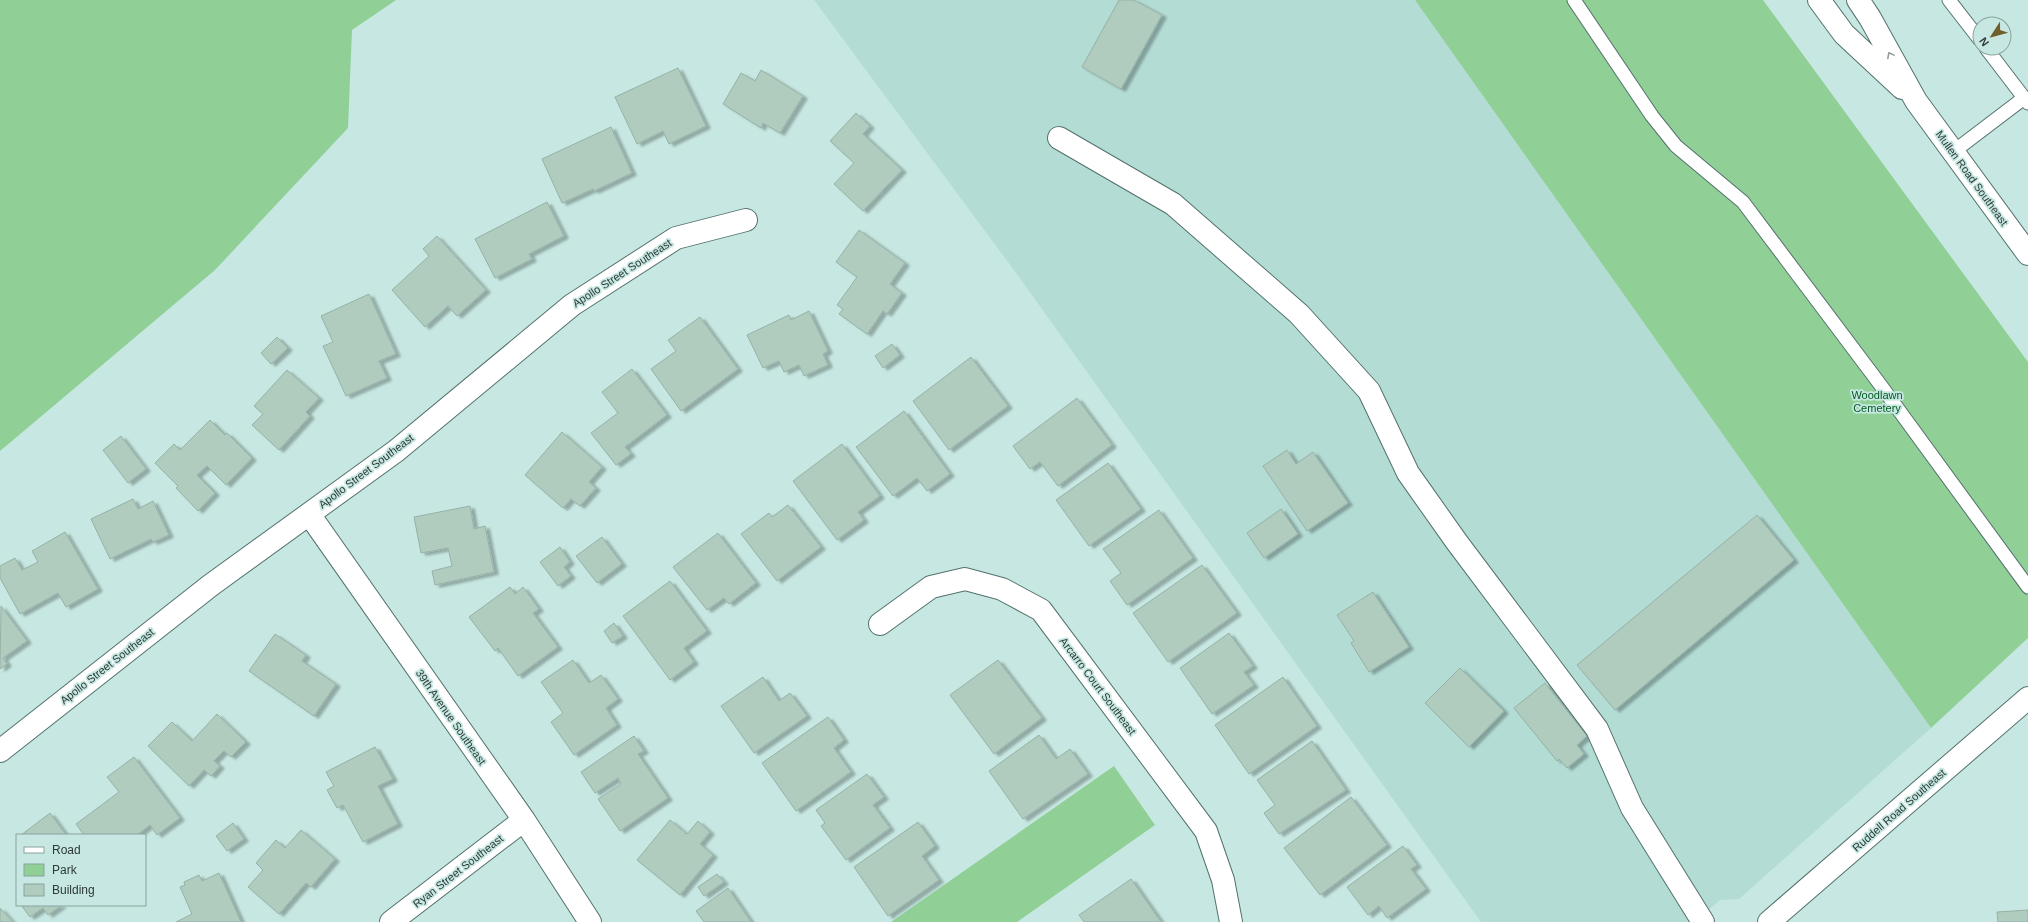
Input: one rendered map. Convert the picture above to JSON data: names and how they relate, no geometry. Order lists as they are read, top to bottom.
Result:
{
  "streets": {
    "street": [
      "Mullen Road Southeast",
      "Apollo Street Southeast",
      "Arcarro Court Southeast",
      "39th Avenue Southeast",
      "Ruddell Road Southeast",
      "Ryan Street Southeast"
    ]
  },
  "crossings": [
    ["Apollo Street Southeast", "39th Avenue Southeast"],
    ["39th Avenue Southeast", "Ryan Street Southeast"]
  ],
  "parks": ["Woodlawn Cemetery"],
  "legend": ["Road", "Park", "Building"],
  "north": "bottom left"
}
